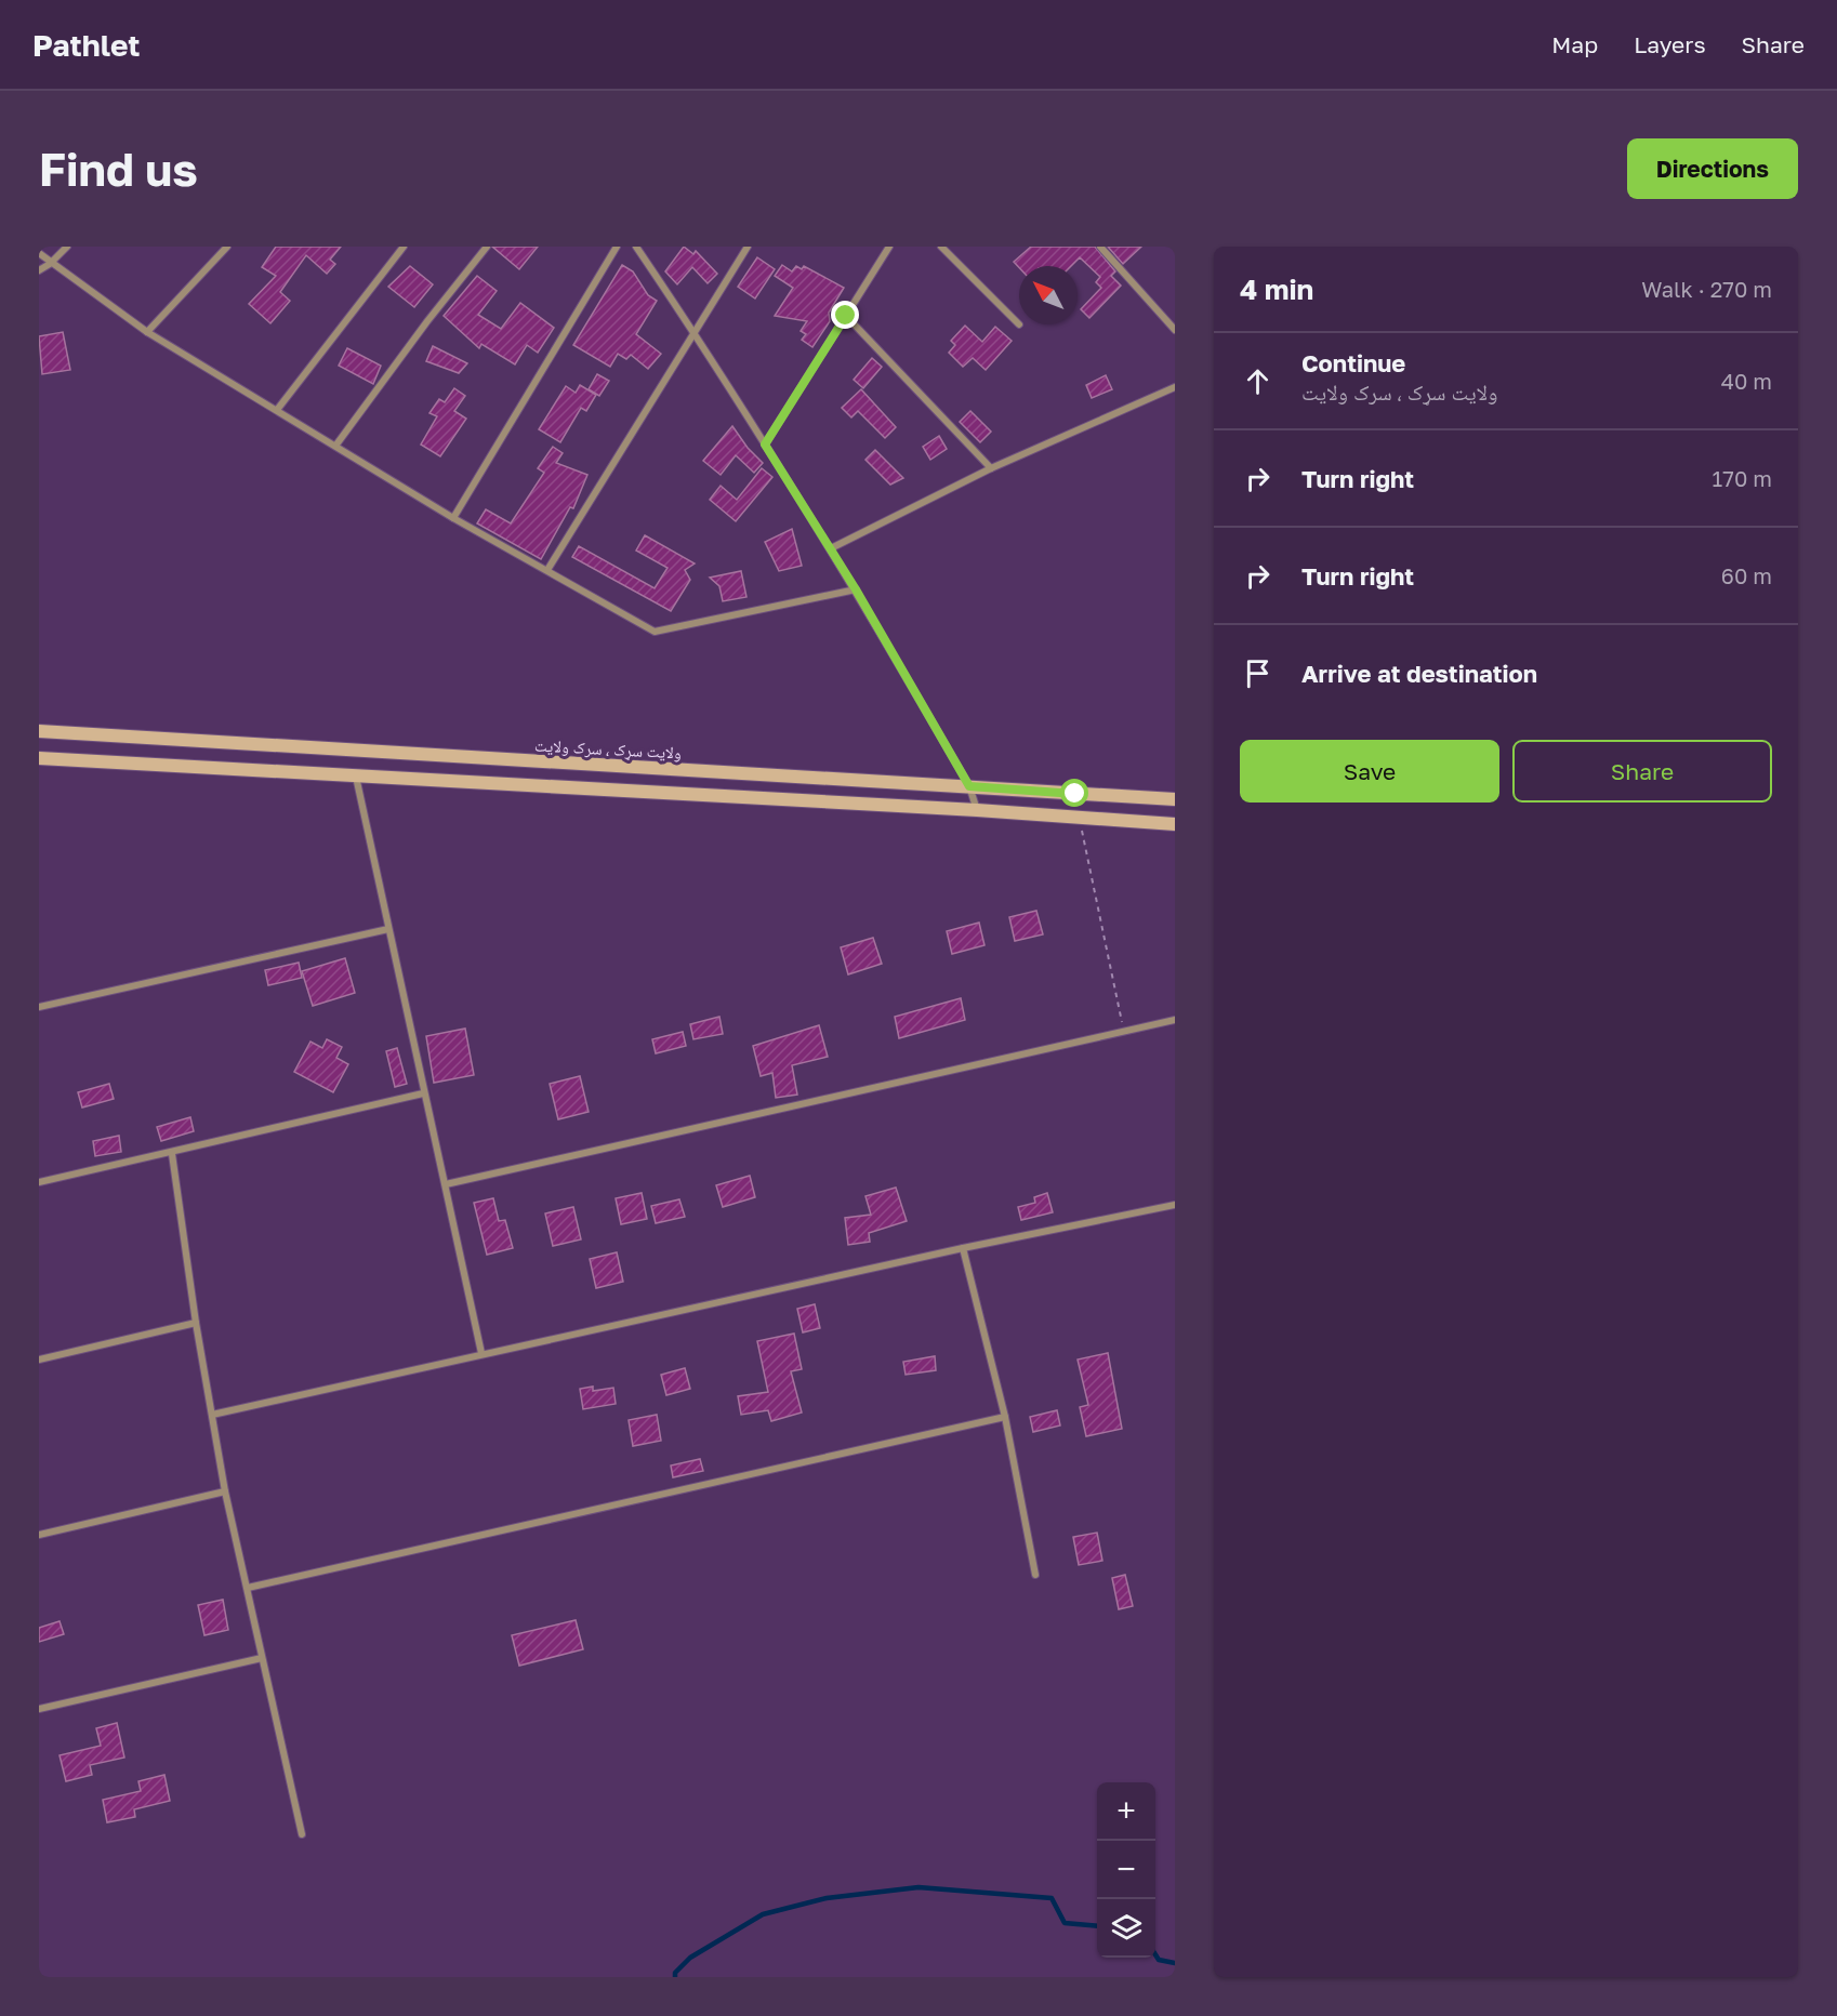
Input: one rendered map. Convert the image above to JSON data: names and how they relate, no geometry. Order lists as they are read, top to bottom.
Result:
{
  "streets": {
    "main road": ["ولایت سړک ، سرک ولایت"]
  },
  "north": "top left",
  "page": {
    "header": "Pathlet",
    "nav": ["Map", "Layers", "Share"],
    "buttons": [
      "Directions",
      ["Save", "Share"]
    ],
    "title": "Find us",
    "heading": ["4 min", "Walk · 270 m"],
    "list": [
      ["Continue", "ولایت سړک ، سرک ولایت", "40 m"],
      ["Turn right", "170 m"],
      ["Turn right", "60 m"],
      "Arrive at destination"
    ],
    "map_buttons": ["+", "−"]
  }
}
